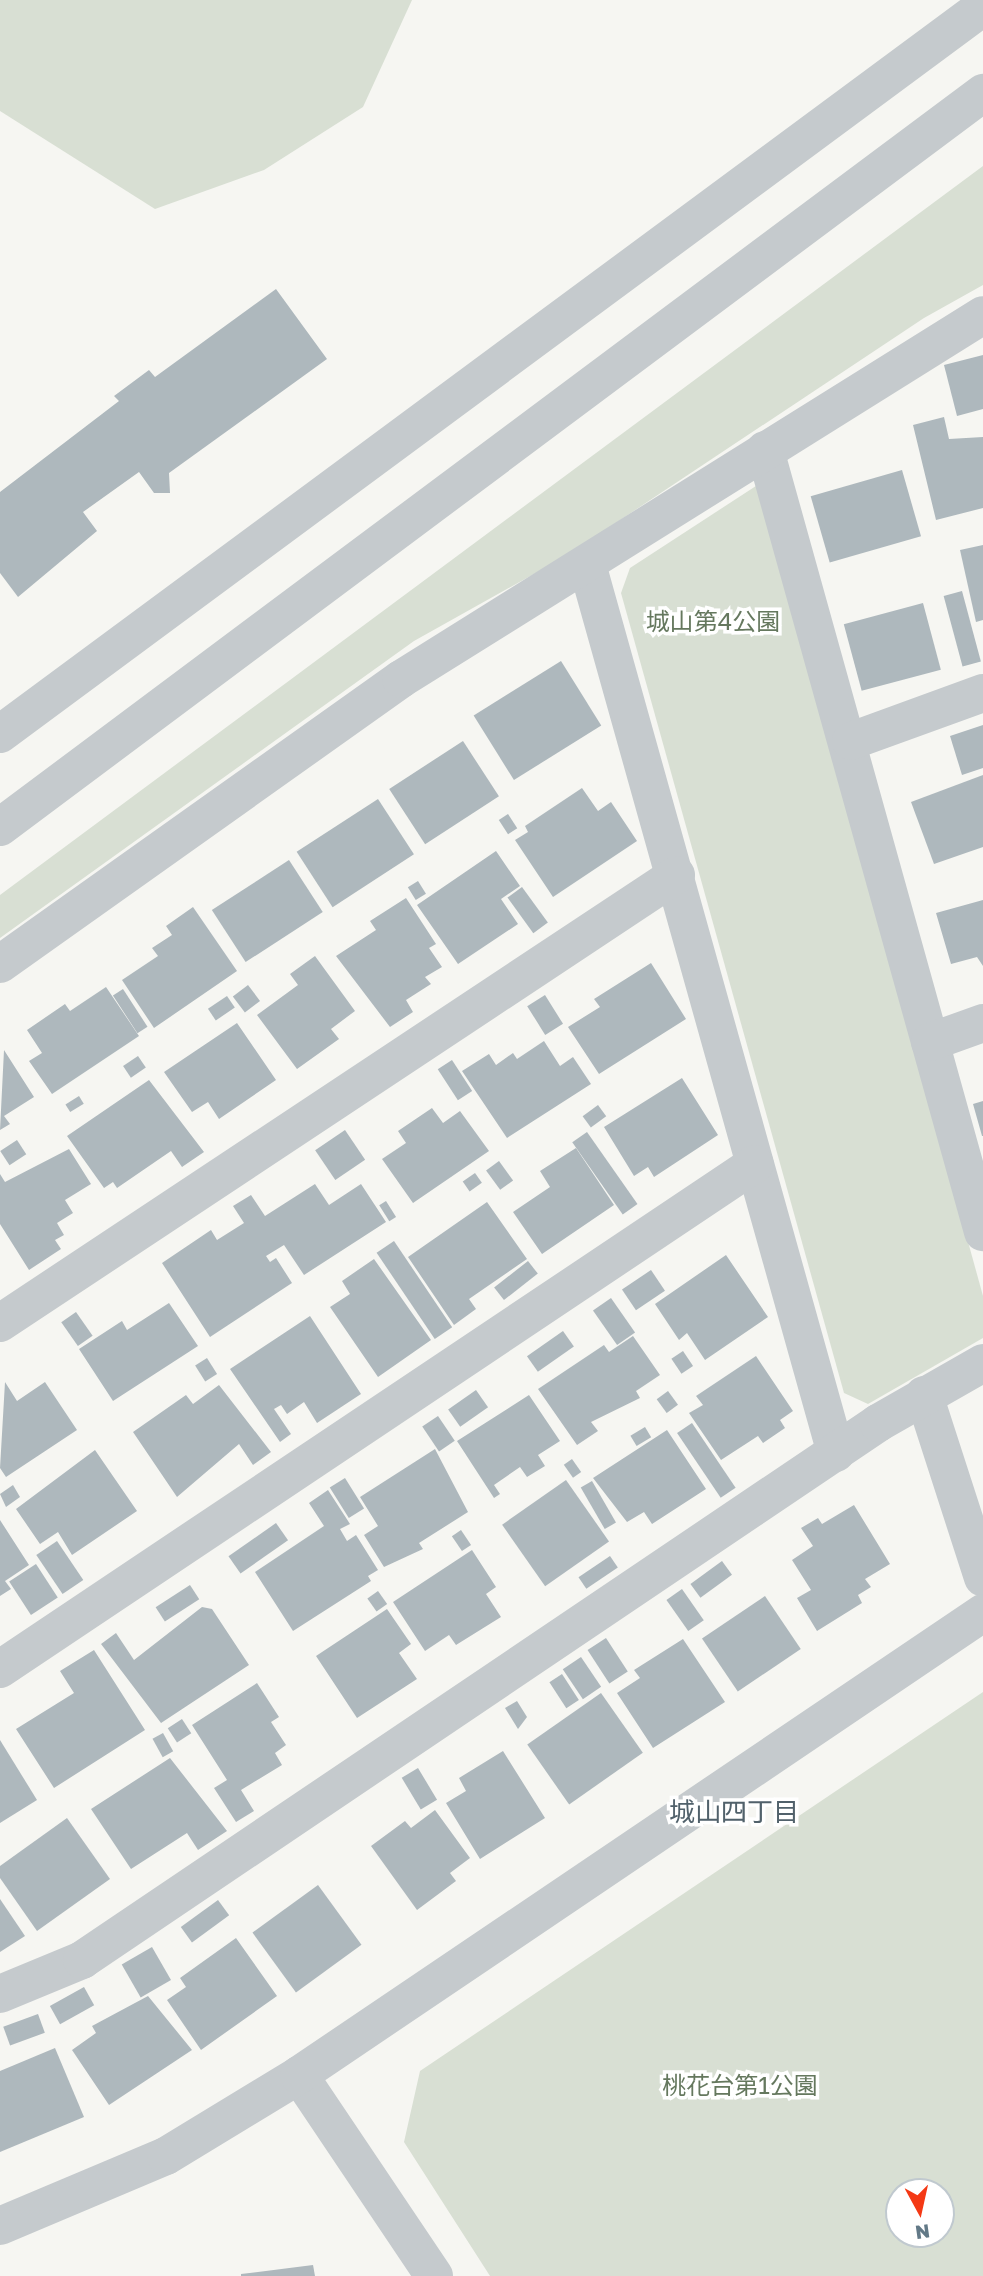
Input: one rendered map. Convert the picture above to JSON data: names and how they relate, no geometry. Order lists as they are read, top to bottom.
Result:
{
  "districts": ["城山四丁目"],
  "parks": ["城山第4公園", "桃花台第1公園"],
  "north": "bottom"
}
